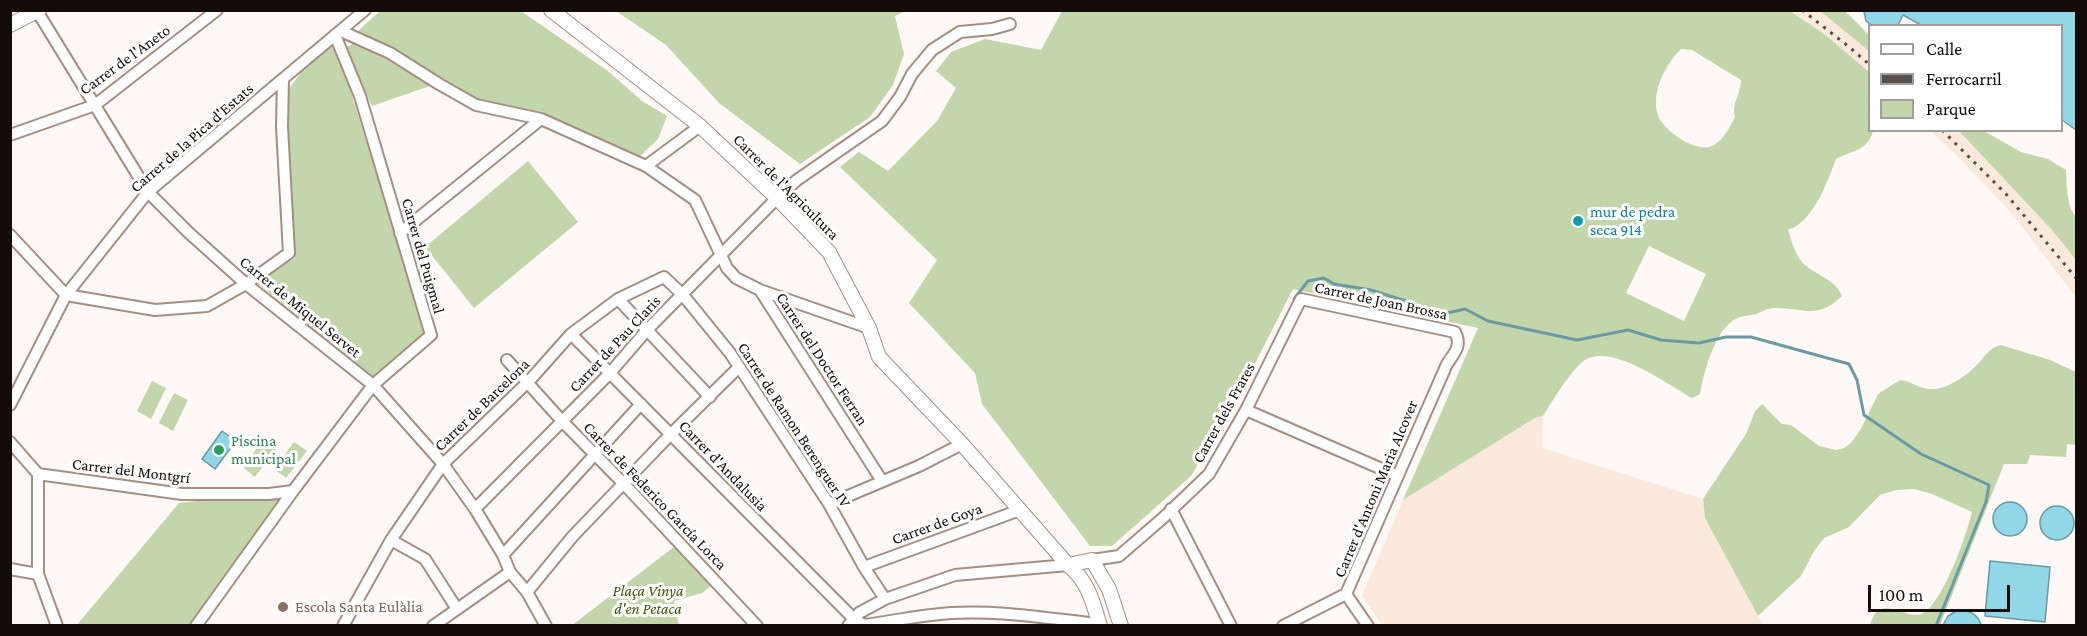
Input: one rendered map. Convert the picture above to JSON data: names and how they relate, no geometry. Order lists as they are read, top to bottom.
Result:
{
  "streets": {
    "street": [
      "Carrer de l'Aneto",
      "Carrer de la Pica d'Estats",
      "Carrer de l'Agricultura",
      "Carrer del Puigmal",
      "Carrer de Joan Brossa",
      "Carrer de Miquel Servet",
      "Carrer de Pau Claris",
      "Carrer del Doctor Ferran",
      "Carrer de Barcelona",
      "Carrer dels Frares",
      "Carrer de Ramon Berenguer IV",
      "Carrer d'Andalusia",
      "Carrer del Montgrí",
      "Carrer d'Antoni Maria Alcover",
      "Carrer de Federico García Lorca",
      "Carrer de Goya"
    ]
  },
  "crossings": [
    ["Carrer de l'Aneto", "Carrer de Miquel Servet"],
    ["Carrer de la Pica d'Estats", "Carrer del Puigmal"],
    ["Carrer de la Pica d'Estats", "Carrer de Miquel Servet"],
    ["Carrer de la Pica d'Estats", "Carrer del Doctor Ferran"],
    ["Carrer de l'Agricultura", "Carrer de Pau Claris"],
    ["Carrer de l'Agricultura", "Carrer de Goya"],
    ["Carrer del Puigmal", "Carrer de Miquel Servet"],
    ["Carrer del Puigmal", "Carrer del Doctor Ferran"],
    ["Carrer del Puigmal", "Carrer del Montgrí"],
    ["Carrer de Joan Brossa", "Carrer dels Frares"],
    ["Carrer de Joan Brossa", "Carrer d'Antoni Maria Alcover"],
    ["Carrer de Miquel Servet", "Carrer de Pau Claris"],
    ["Carrer de Miquel Servet", "Carrer de Barcelona"],
    ["Carrer de Pau Claris", "Carrer del Doctor Ferran"],
    ["Carrer de Pau Claris", "Carrer de Ramon Berenguer IV"],
    ["Carrer de Pau Claris", "Carrer d'Andalusia"],
    ["Carrer de Pau Claris", "Carrer de Federico García Lorca"],
    ["Carrer de Barcelona", "Carrer de Ramon Berenguer IV"],
    ["Carrer de Barcelona", "Carrer d'Andalusia"],
    ["Carrer de Barcelona", "Carrer de Federico García Lorca"],
    ["Carrer de Ramon Berenguer IV", "Carrer de Goya"]
  ],
  "parks": ["Plaça Vinya d'en Petaca"],
  "places": ["mur de pedra seca 914", "Piscina municipal", "Escola Santa Eulàlia"],
  "legend": ["Calle", "Ferrocarril", "Parque"],
  "scale_bar": "100 m"
}
